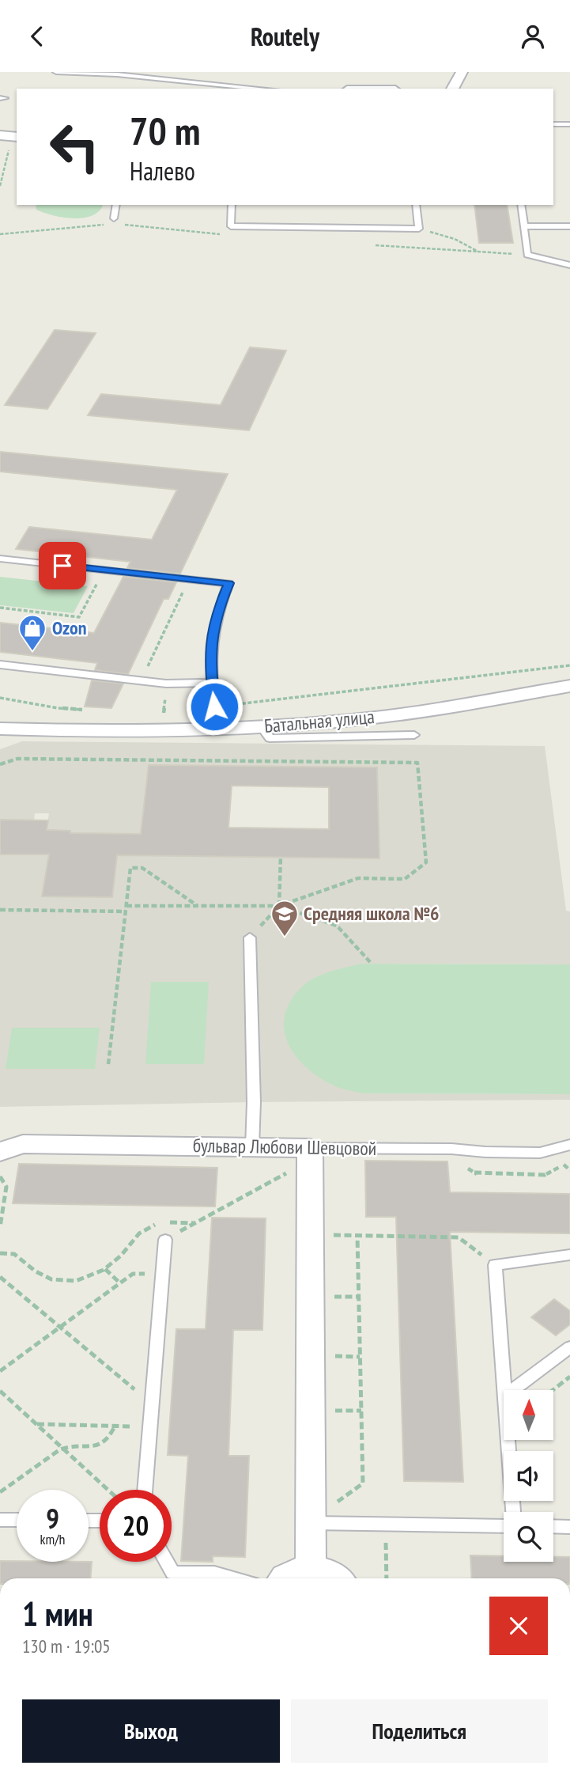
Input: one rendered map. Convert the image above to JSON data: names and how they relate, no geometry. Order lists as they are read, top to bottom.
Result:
{
  "streets": {
    "street": ["Батальная улица", "бульвар Любови Шевцовой"]
  },
  "places": {
    "shop": ["Ozon"],
    "school or university": ["Средняя школа №6"]
  },
  "north": "top",
  "page": {
    "header": "Routely",
    "turn": ["70 m", "Налево"],
    "speed": "9 km/h",
    "limit": "20",
    "heading": ["1 мин", "130 m · 19:05"],
    "buttons": ["Выход", "Поделиться"]
  }
}
